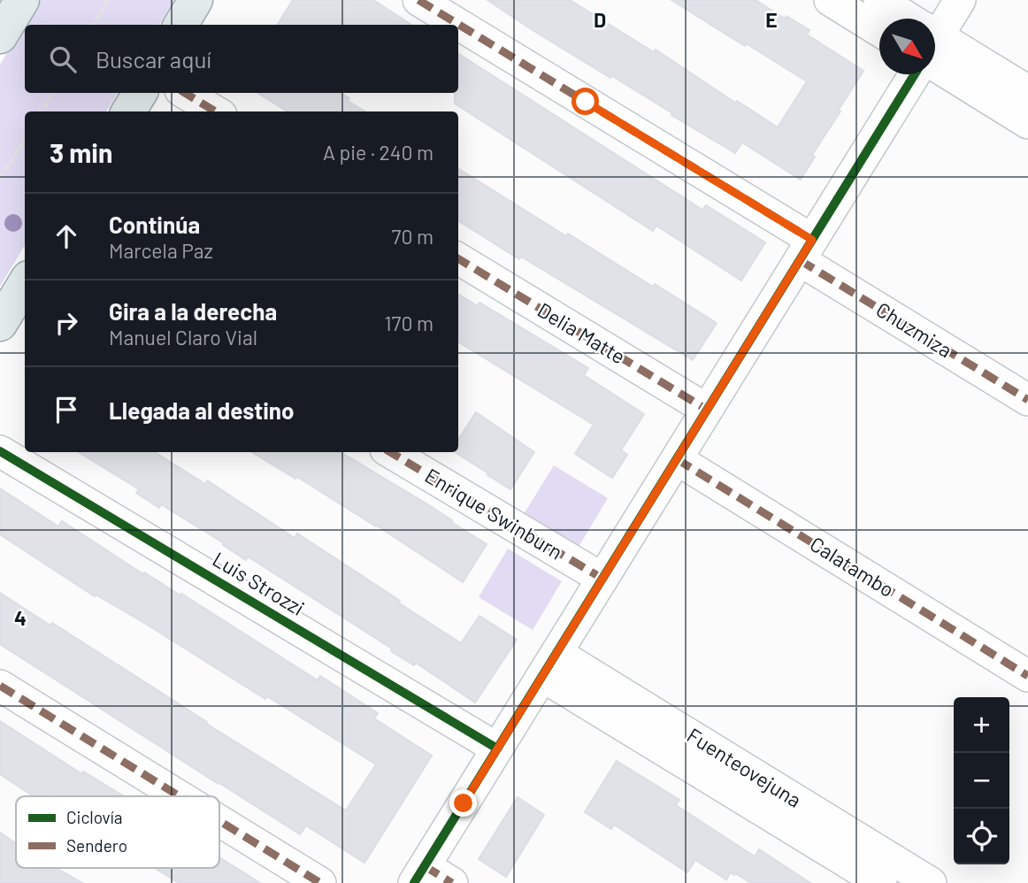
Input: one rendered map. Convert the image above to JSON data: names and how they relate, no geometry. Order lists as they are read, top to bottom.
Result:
{
  "streets": {
    "street": [
      "Chuzmiza",
      "Delia Matte",
      "Enrique Swinburn",
      "Calatambo",
      "Luis Strozzi",
      "Fuenteovejuna"
    ]
  },
  "legend": ["Ciclovía", "Sendero"],
  "north": "bottom right",
  "page": {
    "search": "Buscar aquí",
    "heading": ["3 min", "A pie · 240 m"],
    "list": [
      ["Continúa", "Marcela Paz", "70 m"],
      ["Gira a la derecha", "Manuel Claro Vial", "170 m"],
      "Llegada al destino"
    ],
    "map_buttons": ["+", "−"]
  },
  "grid": {
    "columns": ["D", "E"],
    "rows": ["4"]
  }
}
